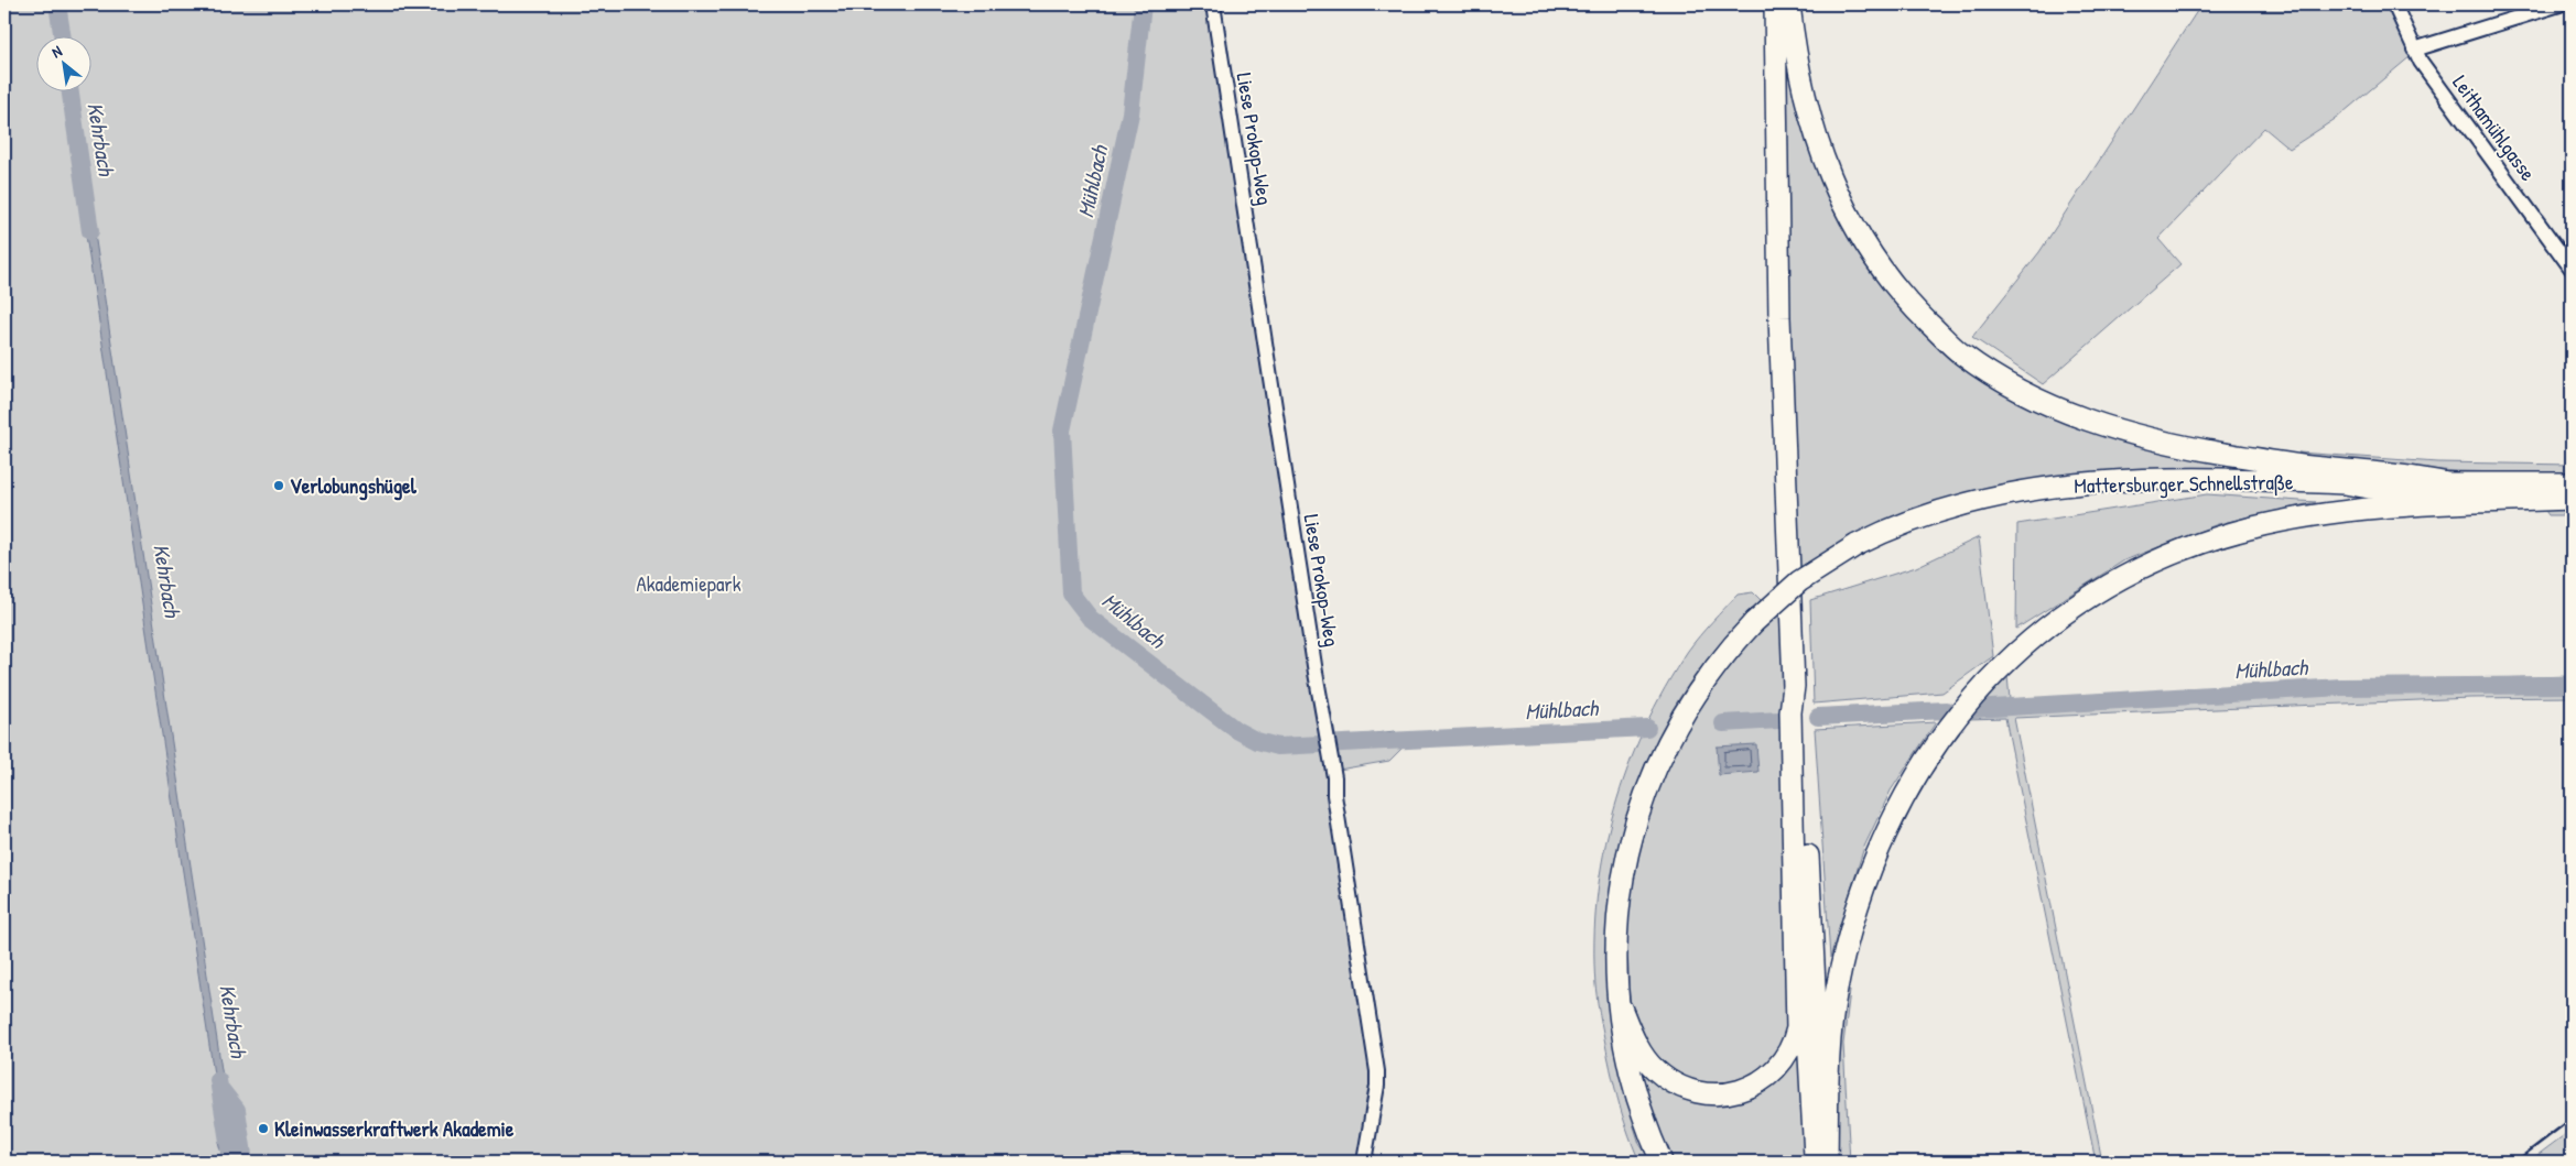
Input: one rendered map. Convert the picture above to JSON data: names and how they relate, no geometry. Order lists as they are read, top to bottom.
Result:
{
  "streets": {
    "highway": ["Mattersburger Schnellstraße"],
    "street": ["Leithamühlgasse", "Liese Prokop-Weg"]
  },
  "water": ["Kehrbach", "Mühlbach"],
  "parks": ["Akademiepark"],
  "places": ["Verlobungshügel", "Kleinwasserkraftwerk Akademie"],
  "north": "top left"
}
